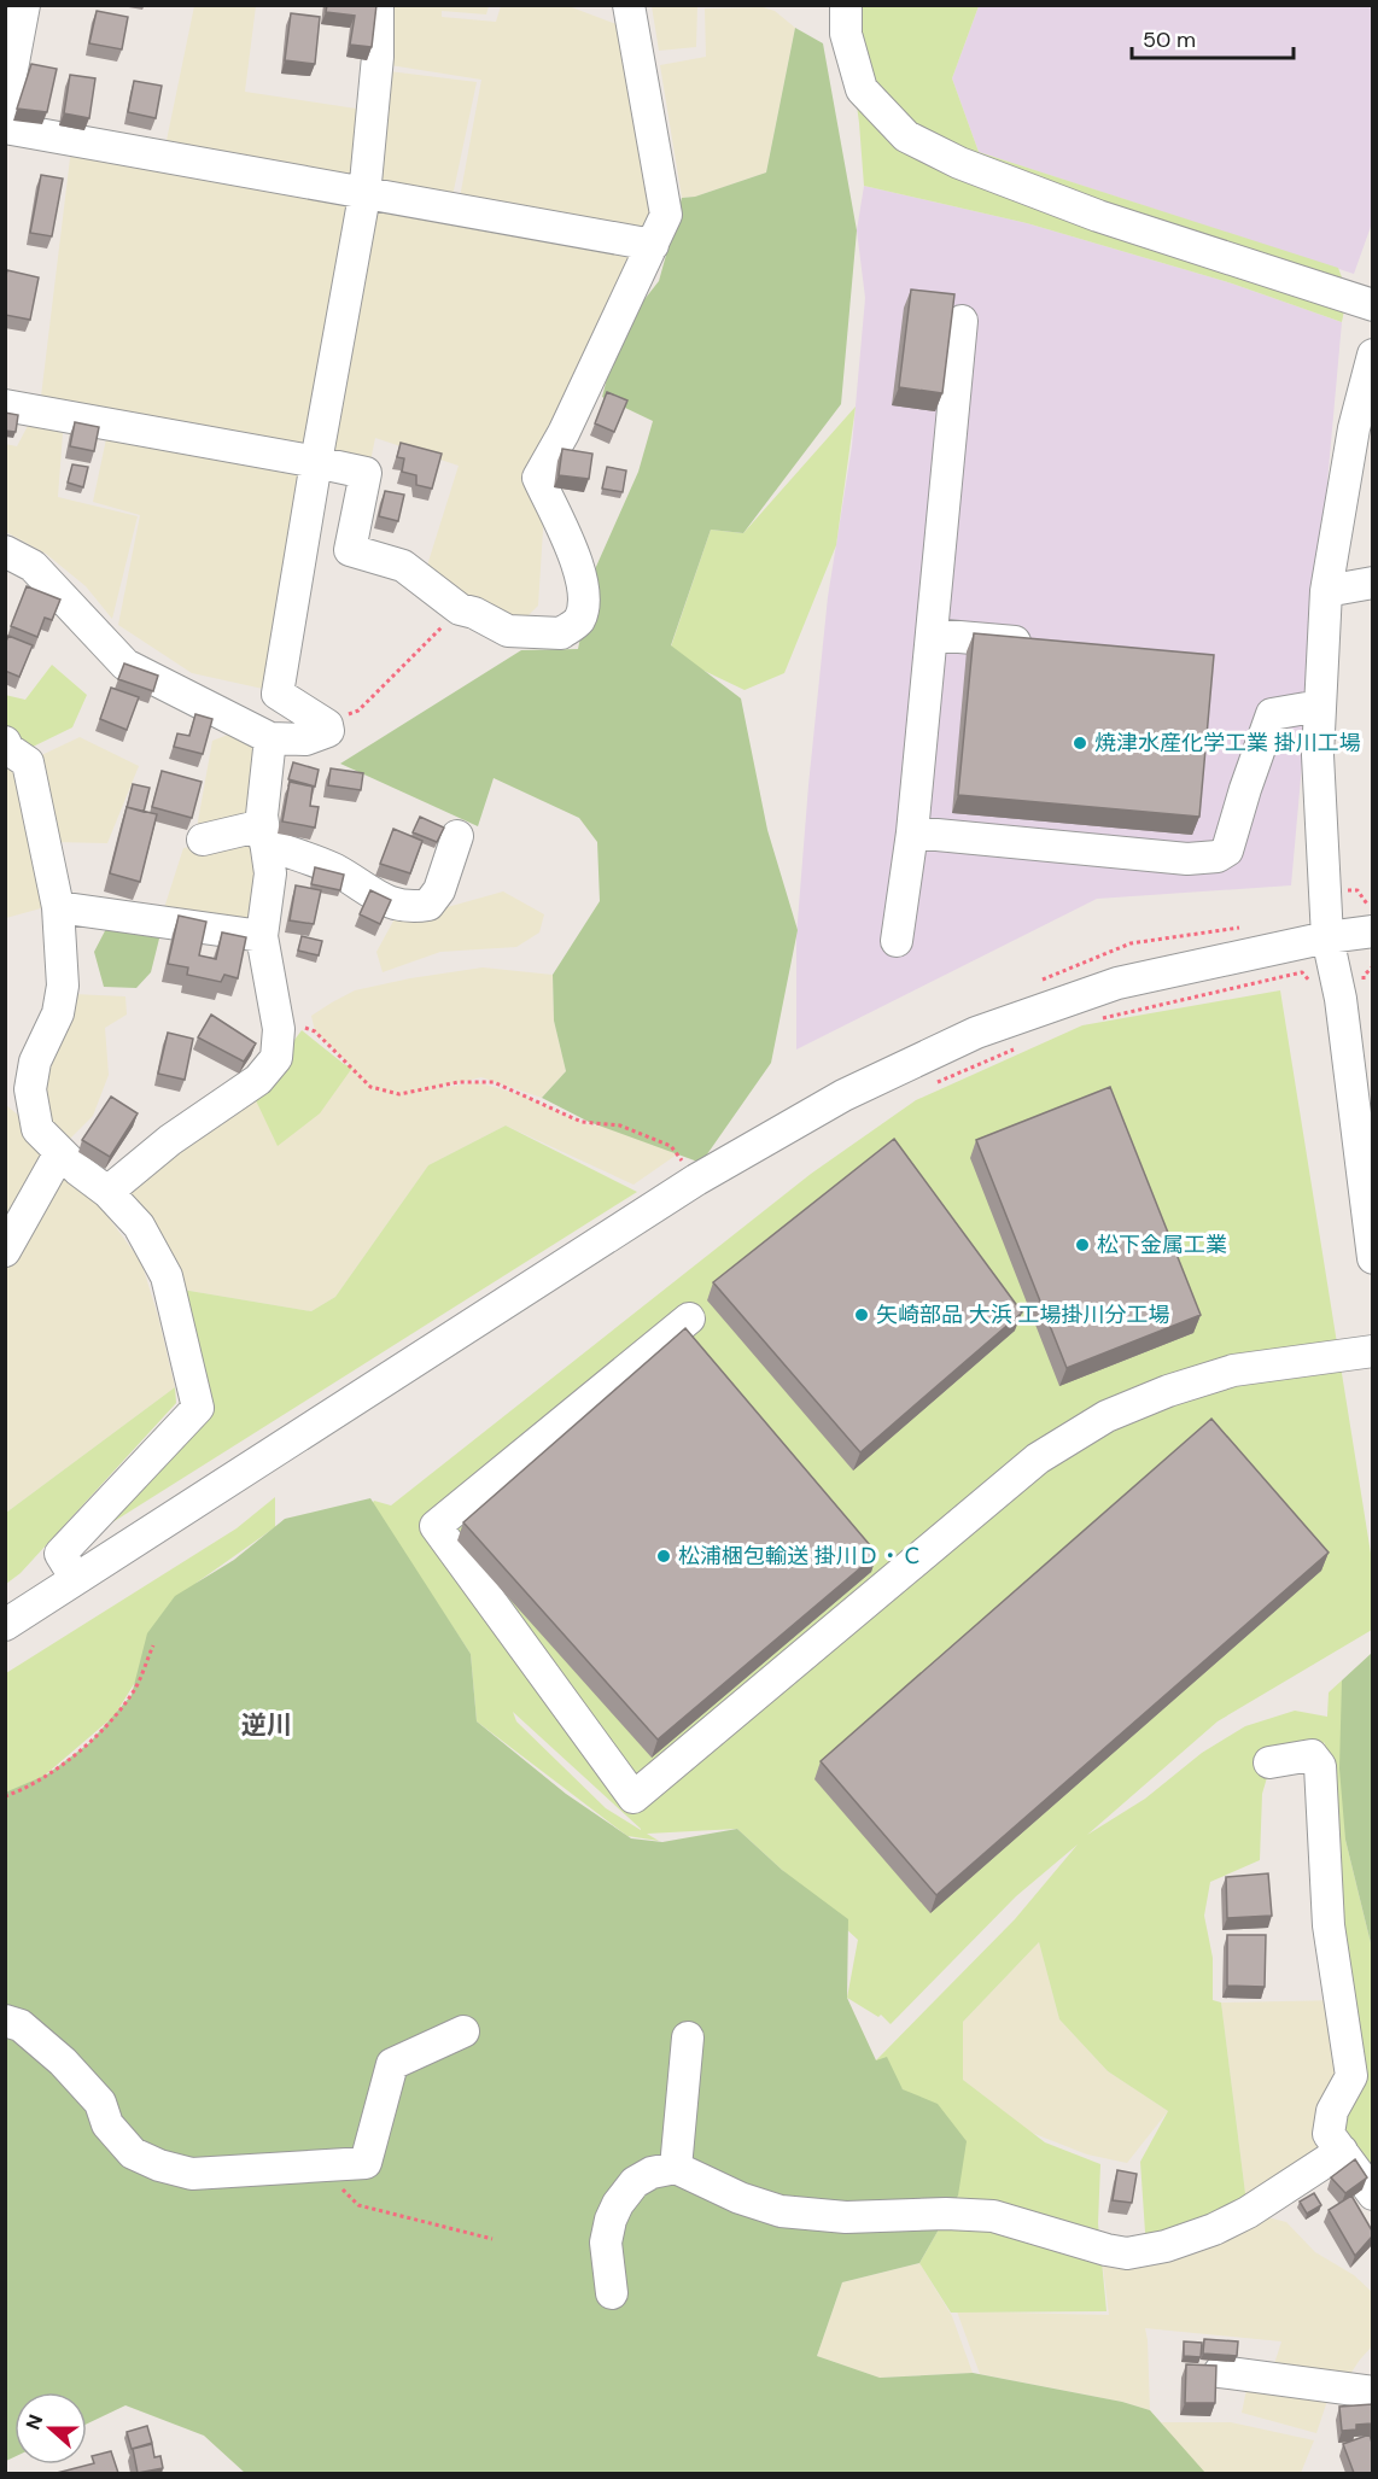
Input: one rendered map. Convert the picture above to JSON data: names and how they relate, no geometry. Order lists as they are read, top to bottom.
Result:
{
  "districts": ["逆川"],
  "places": [
    "焼津水産化学工業 掛川工場",
    "松下金属工業",
    "矢崎部品 大浜 工場掛川分工場",
    "松浦梱包輸送 掛川Ｄ・Ｃ"
  ],
  "scale_bar": "50 m",
  "north": "left"
}
